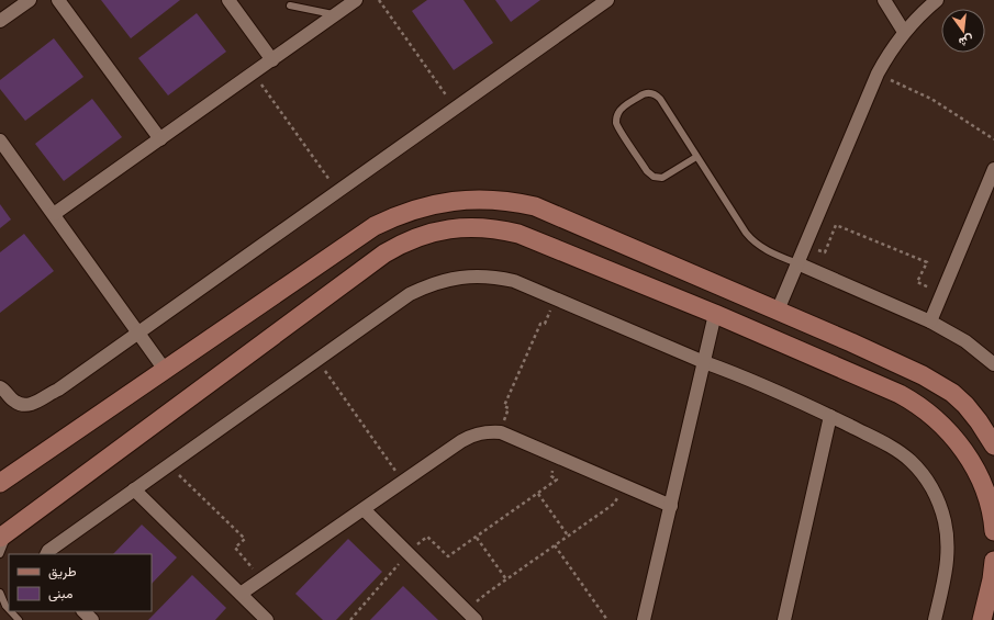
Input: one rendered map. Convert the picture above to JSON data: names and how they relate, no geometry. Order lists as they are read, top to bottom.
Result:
{
  "legend": ["طريق", "مبنى"],
  "north": "bottom"
}
